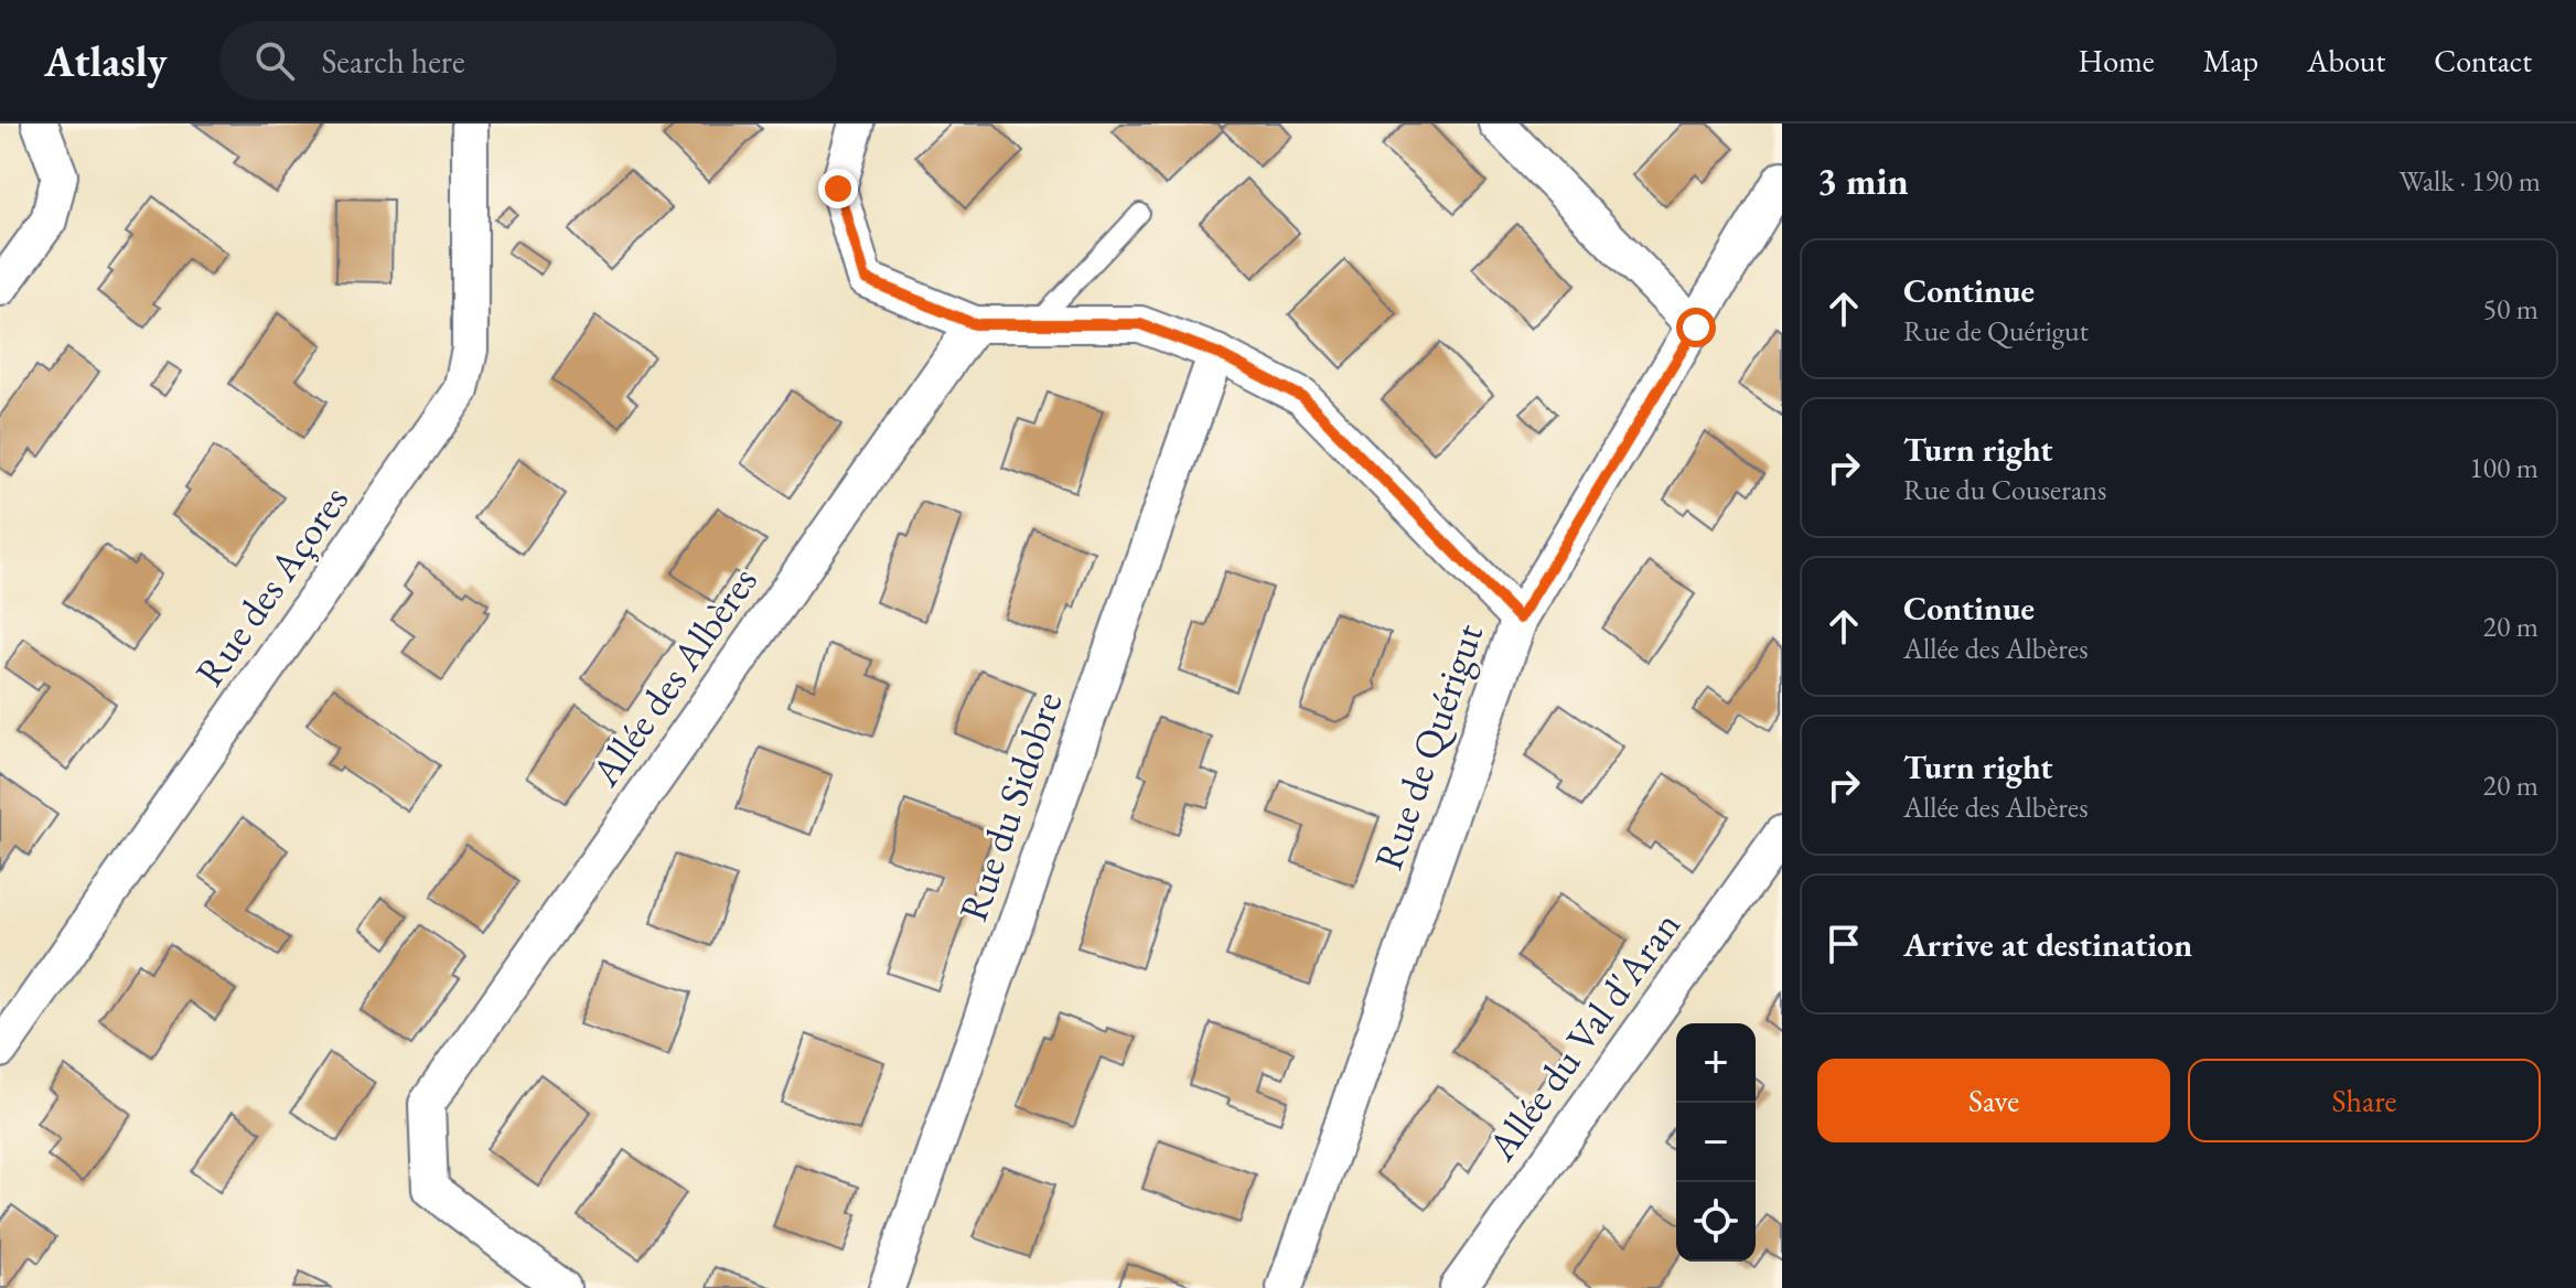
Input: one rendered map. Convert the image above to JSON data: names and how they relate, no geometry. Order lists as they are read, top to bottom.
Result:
{
  "streets": {
    "street": [
      "Rue des Açores",
      "Allée des Albères",
      "Rue de Quérigut",
      "Rue du Sidobre",
      "Allée du Val d'Aran"
    ]
  },
  "page": {
    "header": "Atlasly",
    "search": "Search here",
    "nav": [
      "Home",
      "Map",
      "About",
      "Contact"
    ],
    "heading": ["3 min", "Walk · 190 m"],
    "list": [
      ["Continue", "Rue de Quérigut", "50 m"],
      ["Turn right", "Rue du Couserans", "100 m"],
      ["Continue", "Allée des Albères", "20 m"],
      ["Turn right", "Allée des Albères", "20 m"],
      "Arrive at destination"
    ],
    "map_buttons": ["+", "−"],
    "buttons": ["Save", "Share"]
  }
}
